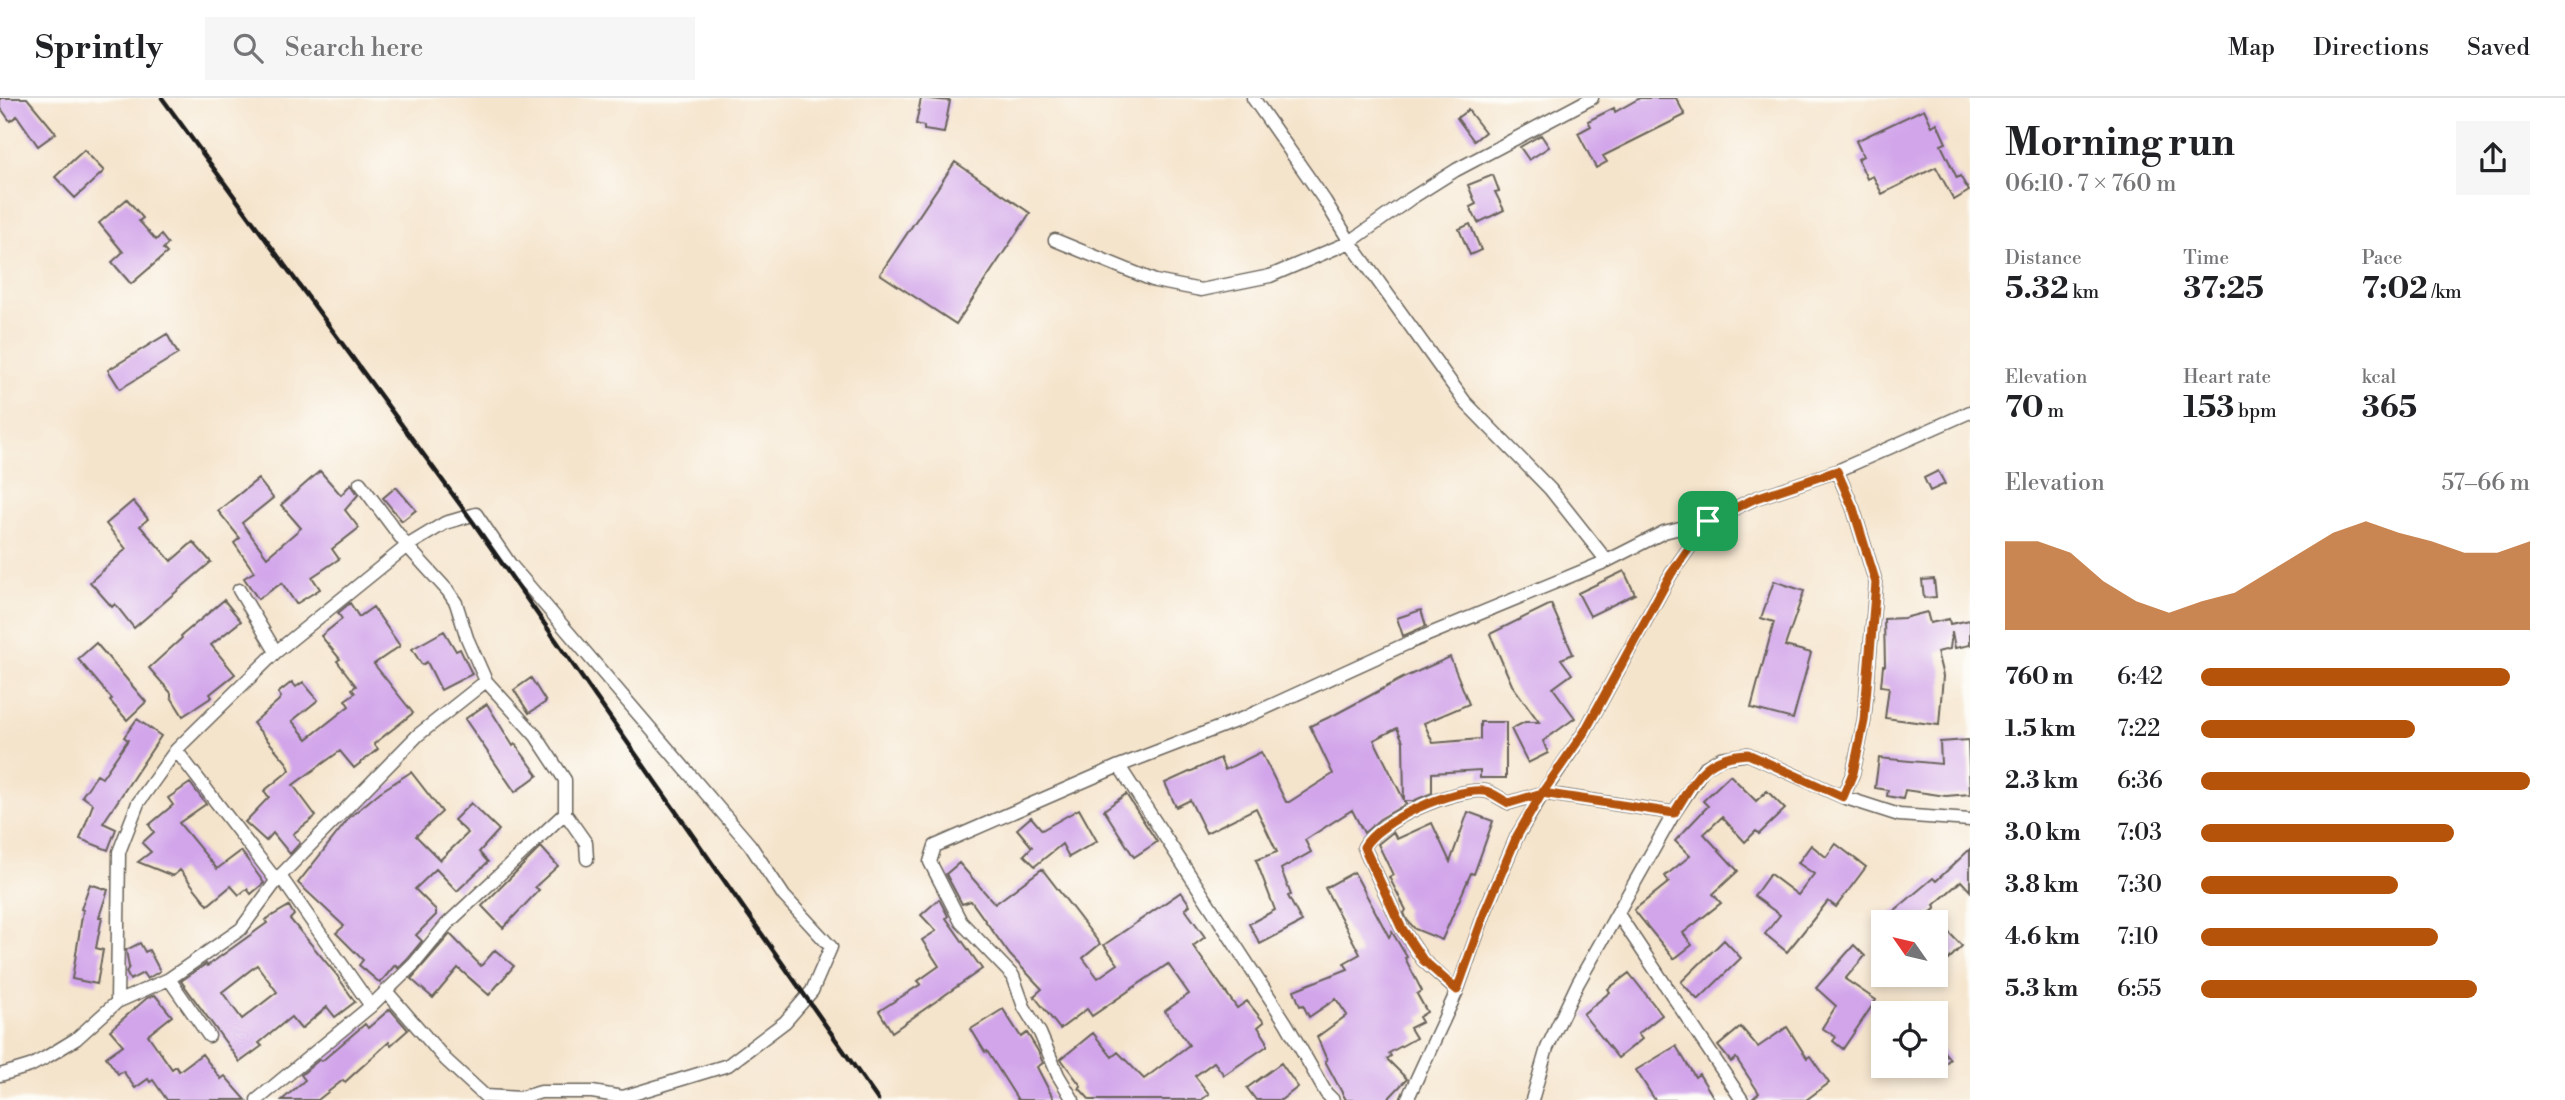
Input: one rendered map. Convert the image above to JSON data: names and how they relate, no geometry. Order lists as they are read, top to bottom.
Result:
{
  "north": "top left",
  "page": {
    "header": "Sprintly",
    "search": "Search here",
    "nav": ["Map", "Directions", "Saved"],
    "heading": ["Morning run", "06:10 · 7 × 760 m"],
    "stats": [
      ["Distance", "5.32 km"],
      ["Time", "37:25"],
      ["Pace", "7:02 /km"],
      ["Elevation", "70 m"],
      ["Heart rate", "153 bpm"],
      ["kcal", "365"]
    ],
    "chart": ["Elevation", "57–66 m"],
    "list": [
      {
        "name": "760 m",
        "note": "6:42"
      },
      {
        "name": "1.5 km",
        "note": "7:22"
      },
      {
        "name": "2.3 km",
        "note": "6:36"
      },
      {
        "name": "3.0 km",
        "note": "7:03"
      },
      {
        "name": "3.8 km",
        "note": "7:30"
      },
      {
        "name": "4.6 km",
        "note": "7:10"
      },
      {
        "name": "5.3 km",
        "note": "6:55"
      }
    ]
  }
}
